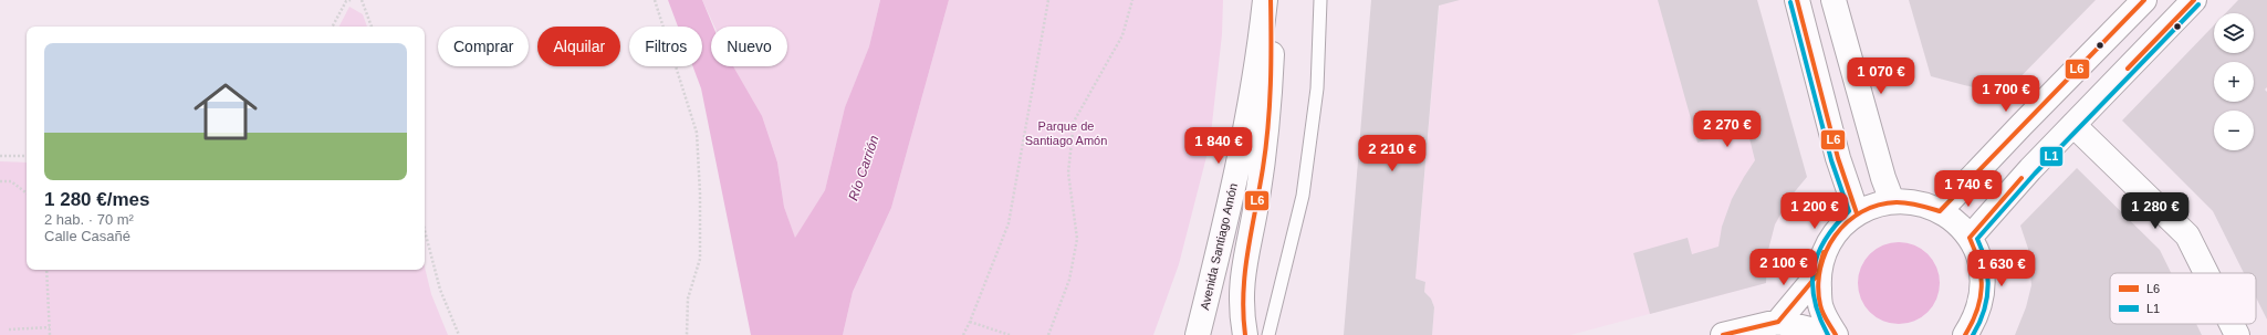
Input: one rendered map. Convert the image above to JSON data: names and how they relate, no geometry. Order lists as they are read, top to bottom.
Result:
{
  "streets": {
    "street": ["Avenida Santiago Amón"]
  },
  "water": ["Río Carrión"],
  "parks": ["Parque de Santiago Amón"],
  "lines": ["transit line L6", "transit line L1"],
  "legend": ["L6", "L1"],
  "page": {
    "map_buttons": ["+", "−"],
    "chip": [
      "Comprar",
      "Alquilar",
      "Filtros",
      "Nuevo"
    ],
    "list": [
      {
        "name": "1 280 €/mes",
        "note": "2 hab. · 70 m² · Calle Casañé"
      }
    ],
    "price": [
      "1 070 €",
      "1 700 €",
      "2 270 €",
      "1 840 €",
      "2 210 €",
      "1 740 €",
      "1 200 €",
      "1 280 €",
      "2 100 €",
      "1 630 €"
    ]
  }
}
